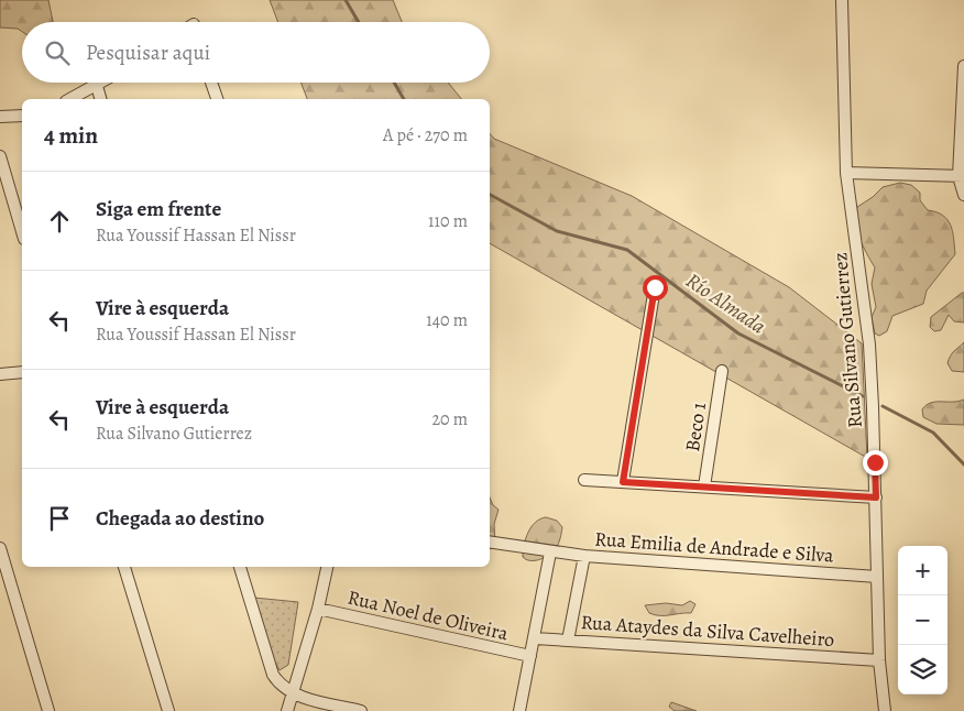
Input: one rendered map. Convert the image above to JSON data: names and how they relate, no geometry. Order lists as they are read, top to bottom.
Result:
{
  "streets": {
    "street": [
      "Rua Silvano Gutierrez",
      "Beco 1",
      "Rua Emilia de Andrade e Silva",
      "Rua Noel de Oliveira",
      "Rua Ataydes da Silva Cavelheiro"
    ]
  },
  "crossings": [
    ["Rua Silvano Gutierrez", "Rua Emilia de Andrade e Silva"],
    ["Rua Silvano Gutierrez", "Rua Ataydes da Silva Cavelheiro"]
  ],
  "water": ["Río Almada"],
  "page": {
    "search": "Pesquisar aqui",
    "heading": ["4 min", "A pé · 270 m"],
    "list": [
      ["Siga em frente", "Rua Youssif Hassan El Nissr", "110 m"],
      ["Vire à esquerda", "Rua Youssif Hassan El Nissr", "140 m"],
      ["Vire à esquerda", "Rua Silvano Gutierrez", "20 m"],
      "Chegada ao destino"
    ],
    "map_buttons": ["+", "−"]
  }
}
